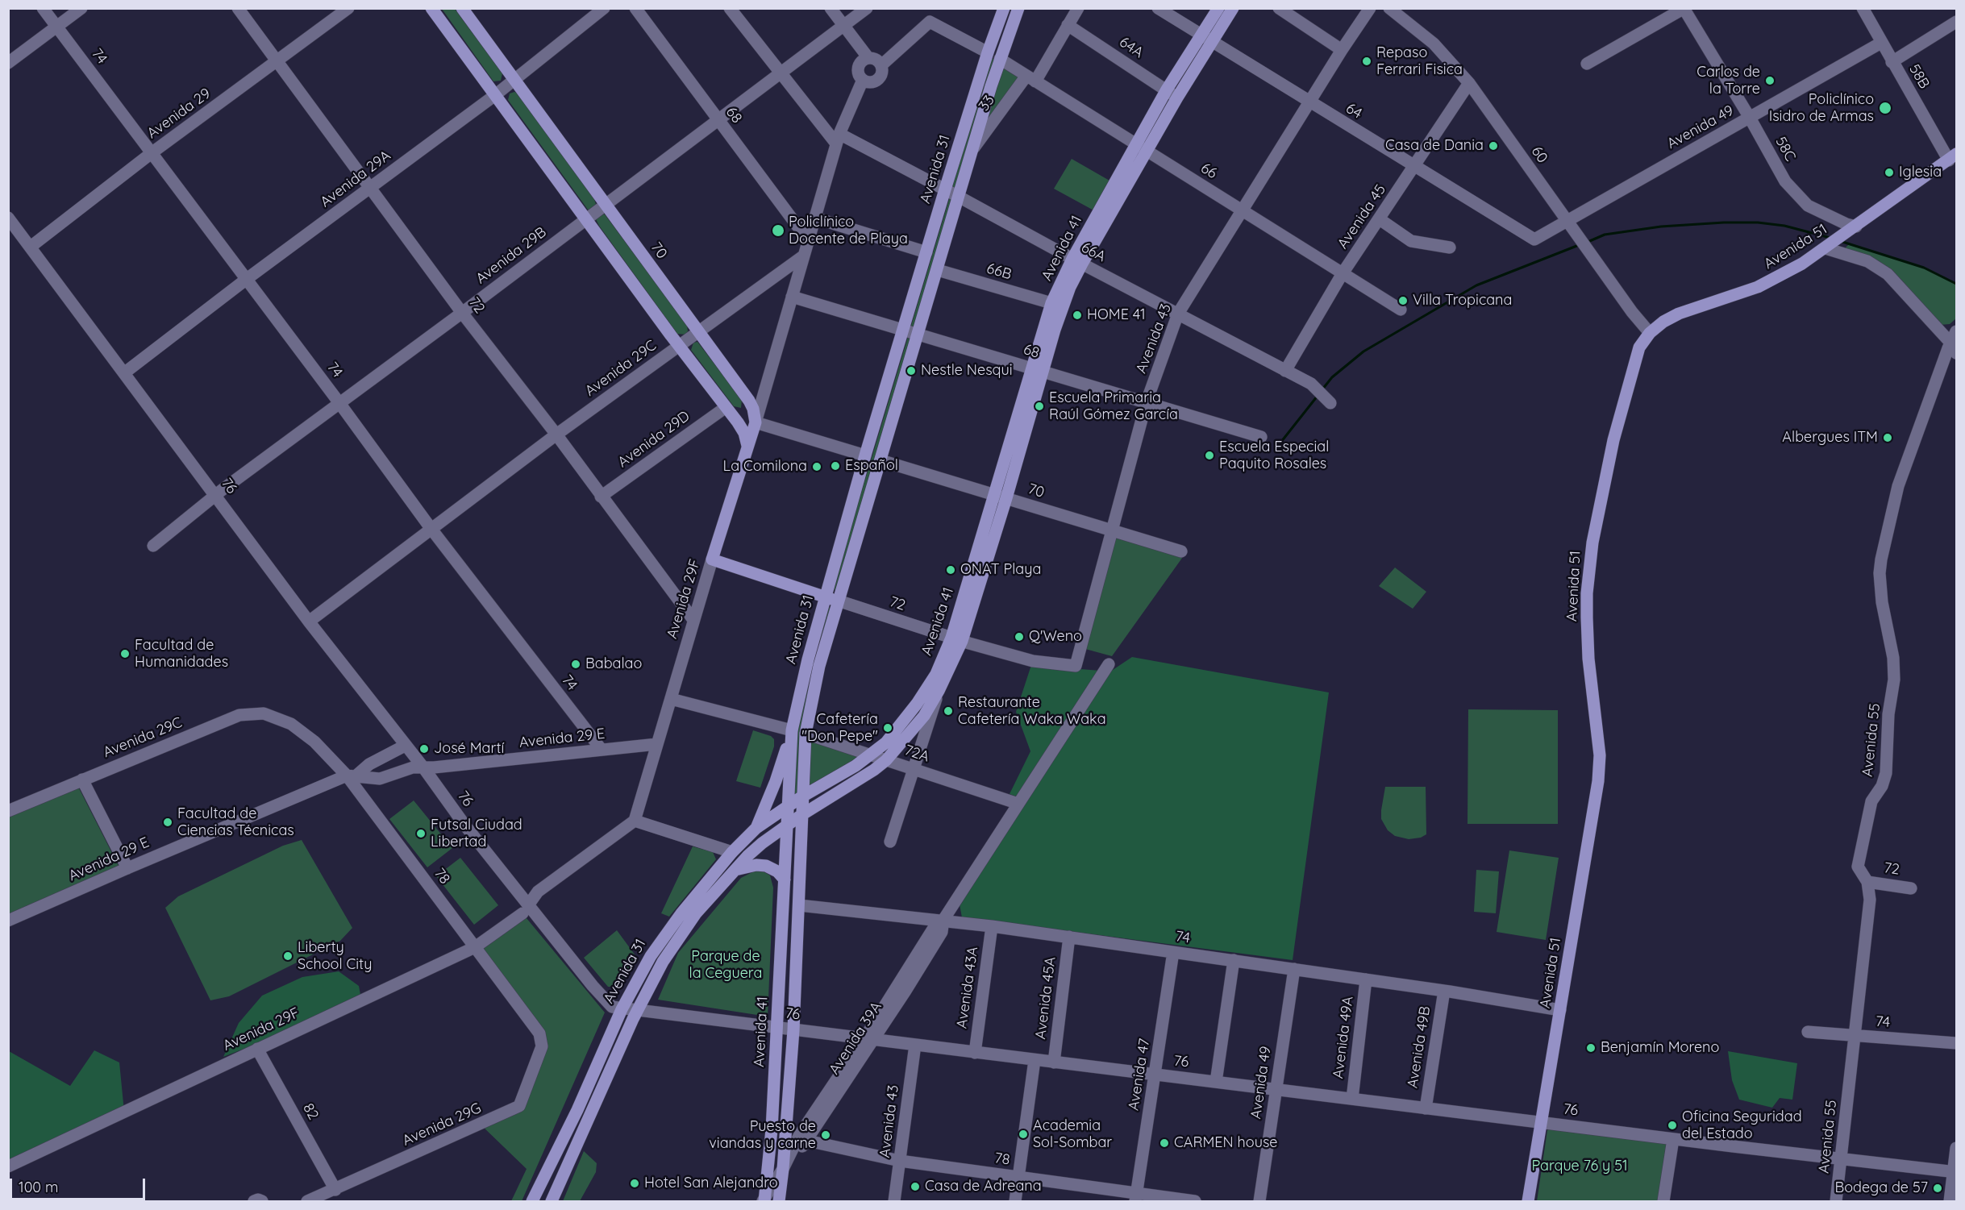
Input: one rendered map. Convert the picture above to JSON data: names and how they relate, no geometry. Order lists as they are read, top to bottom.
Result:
{
  "streets": {
    "main road": [
      "Avenida 31",
      "Avenida 51",
      "Avenida 41",
      "70",
      "72",
      "Avenida 29F"
    ],
    "street": [
      "64A",
      "74",
      "58B",
      "33",
      "64",
      "Avenida 29",
      "68",
      "Avenida 49",
      "58C",
      "60",
      "66",
      "Avenida 29A",
      "Avenida 45",
      "66A",
      "Avenida 29B",
      "66B",
      "Avenida 43",
      "Avenida 29C",
      "Avenida 29D",
      "76",
      "Avenida 29 E",
      "Avenida 55",
      "72A",
      "78",
      "Avenida 43A",
      "Avenida 45A",
      "Avenida 49A",
      "Avenida 39A",
      "Avenida 49B",
      "Avenida 47",
      "82",
      "Avenida 29G"
    ]
  },
  "crossings": [
    ["64A", "33"],
    ["64A", "Avenida 41"],
    ["74", "Avenida 29"],
    ["74", "Avenida 49"],
    ["74", "Avenida 29A"],
    ["74", "Avenida 51"],
    ["74", "Avenida 29B"],
    ["74", "Avenida 29C"],
    ["74", "Avenida 29 E"],
    ["74", "Avenida 55"],
    ["74", "Avenida 43A"],
    ["74", "Avenida 45A"],
    ["74", "Avenida 49A"],
    ["74", "Avenida 39A"],
    ["74", "Avenida 49B"],
    ["74", "Avenida 47"],
    ["58B", "Avenida 49"],
    ["58B", "Avenida 51"],
    ["33", "Avenida 31"],
    ["33", "66"],
    ["64", "Avenida 49"],
    ["64", "Avenida 45"],
    ["64", "Avenida 41"],
    ["64", "Avenida 43"],
    ["Avenida 29", "72"],
    ["Avenida 29", "76"],
    ["68", "Avenida 31"],
    ["68", "Avenida 41"],
    ["68", "Avenida 29B"],
    ["68", "Avenida 43"],
    ["68", "Avenida 29F"],
    ["Avenida 49", "58C"],
    ["Avenida 49", "60"],
    ["Avenida 49", "76"],
    ["58C", "Avenida 51"],
    ["60", "Avenida 45"],
    ["60", "Avenida 51"],
    ["Avenida 31", "66"],
    ["Avenida 31", "Avenida 41"],
    ["Avenida 31", "70"],
    ["Avenida 31", "66A"],
    ["Avenida 31", "66B"],
    ["Avenida 31", "72"],
    ["Avenida 31", "76"],
    ["Avenida 31", "72A"],
    ["66", "Avenida 45"],
    ["66", "Avenida 41"],
    ["66", "Avenida 43"],
    ["Avenida 29A", "70"],
    ["Avenida 29A", "72"],
    ["Avenida 29A", "76"],
    ["Avenida 45", "66A"],
    ["Avenida 51", "76"],
    ["Avenida 41", "70"],
    ["Avenida 41", "66A"],
    ["Avenida 41", "66B"],
    ["Avenida 41", "72"],
    ["Avenida 41", "76"],
    ["Avenida 41", "72A"],
    ["Avenida 41", "Avenida 39A"],
    ["70", "Avenida 29B"],
    ["70", "Avenida 43"],
    ["70", "Avenida 29C"],
    ["70", "Avenida 29F"],
    ["66A", "Avenida 29B"],
    ["66A", "Avenida 43"],
    ["Avenida 29B", "72"],
    ["Avenida 29B", "76"],
    ["72", "Avenida 43"],
    ["72", "Avenida 29C"],
    ["72", "Avenida 29D"],
    ["72", "Avenida 29F"],
    ["72", "Avenida 55"],
    ["Avenida 43", "76"],
    ["Avenida 43", "78"],
    ["Avenida 29C", "76"],
    ["Avenida 29C", "Avenida 29F"],
    ["Avenida 29C", "78"],
    ["76", "Avenida 29F"],
    ["76", "Avenida 29 E"],
    ["76", "Avenida 55"],
    ["76", "Avenida 43A"],
    ["76", "Avenida 45A"],
    ["76", "Avenida 49A"],
    ["76", "Avenida 39A"],
    ["76", "Avenida 49B"],
    ["76", "Avenida 47"],
    ["Avenida 29F", "Avenida 29 E"],
    ["Avenida 29F", "78"],
    ["Avenida 29F", "82"],
    ["Avenida 29 E", "78"],
    ["72A", "Avenida 39A"],
    ["78", "Avenida 39A"],
    ["78", "Avenida 47"],
    ["78", "Avenida 29G"],
    ["82", "Avenida 29G"]
  ],
  "parks": ["Parque de la Ceguera", "Parque 76 y 51"],
  "places": [
    "Repaso Ferrari Fisica",
    "Carlos de la Torre",
    "Policlínico Isidro de Armas",
    "Casa de Dania",
    "Iglesia",
    "Policlínico Docente de Playa",
    "Villa Tropicana",
    "HOME 41",
    "Nestle Nesqui",
    "Escuela Primaria Raúl Gómez García",
    "Albergues ITM",
    "Escuela Especial Paquito Rosales",
    "Español",
    "La Comilona",
    "ONAT Playa",
    "Q'Weno",
    "Facultad de Humanidades",
    "Babalao",
    "Restaurante Cafetería Waka Waka",
    "Cafetería \"Don Pepe\"",
    "José Martí",
    "Facultad de Ciencias Técnicas",
    "Futsal Ciudad Libertad",
    "Liberty School City",
    "Benjamín Moreno",
    "Oficina Seguridad del Estado",
    "Academia Sol-Sombar",
    "Puesto de viandas y carne",
    "CARMEN house",
    "Hotel San Alejandro",
    "Casa de Adreana",
    "Bodega de 57"
  ],
  "scale_bar": "100 m"
}
